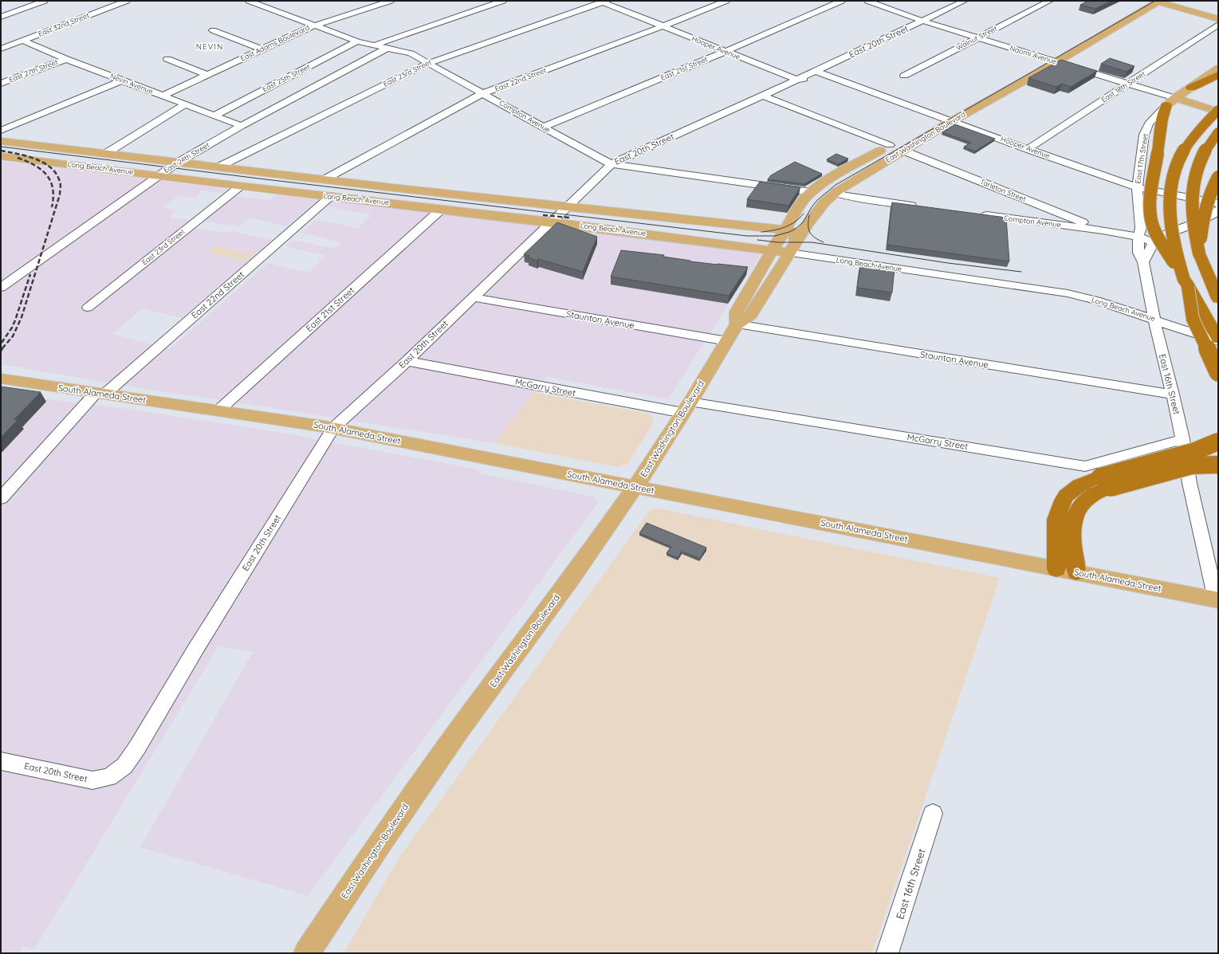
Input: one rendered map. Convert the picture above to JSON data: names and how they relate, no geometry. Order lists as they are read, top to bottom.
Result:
{
  "streets": {
    "main road": [
      "Naomi Avenue",
      "East Washington Boulevard",
      "East 17th Street",
      "Long Beach Avenue",
      "South Alameda Street"
    ],
    "street": [
      "East 32nd Street",
      "Walnut Street",
      "East 20th Street",
      "East Adams Boulevard",
      "Hooper Avenue",
      "East 21st Street",
      "East 27th Street",
      "East 23rd Street",
      "East 25th Street",
      "East 22nd Street",
      "Nevin Avenue",
      "East 18th Street",
      "Compton Avenue",
      "East 24th Street",
      "Tarleton Street",
      "Staunton Avenue",
      "East 16th Street",
      "McGarry Street"
    ]
  },
  "crossings": [
    ["East 32nd Street", "Nevin Avenue"],
    ["Walnut Street", "Naomi Avenue"],
    ["East 20th Street", "Hooper Avenue"],
    ["East 20th Street", "Naomi Avenue"],
    ["East 20th Street", "Compton Avenue"],
    ["East 20th Street", "Long Beach Avenue"],
    ["East 20th Street", "Tarleton Street"],
    ["East 20th Street", "Staunton Avenue"],
    ["East 20th Street", "McGarry Street"],
    ["East 20th Street", "South Alameda Street"],
    ["East Adams Boulevard", "Nevin Avenue"],
    ["East Adams Boulevard", "Compton Avenue"],
    ["Hooper Avenue", "East 21st Street"],
    ["Hooper Avenue", "East 23rd Street"],
    ["Hooper Avenue", "East 22nd Street"],
    ["Hooper Avenue", "East 18th Street"],
    ["Hooper Avenue", "East Washington Boulevard"],
    ["Hooper Avenue", "East 17th Street"],
    ["Naomi Avenue", "East 18th Street"],
    ["Naomi Avenue", "East Washington Boulevard"],
    ["Naomi Avenue", "East 17th Street"],
    ["East 21st Street", "Compton Avenue"],
    ["East 21st Street", "Long Beach Avenue"],
    ["East 21st Street", "South Alameda Street"],
    ["East 27th Street", "Nevin Avenue"],
    ["East 23rd Street", "Compton Avenue"],
    ["East 23rd Street", "Long Beach Avenue"],
    ["East 25th Street", "Nevin Avenue"],
    ["East 25th Street", "Compton Avenue"],
    ["East 22nd Street", "Compton Avenue"],
    ["East 22nd Street", "Long Beach Avenue"],
    ["East 22nd Street", "South Alameda Street"],
    ["Nevin Avenue", "East 24th Street"],
    ["Compton Avenue", "East Washington Boulevard"],
    ["Compton Avenue", "East 24th Street"],
    ["Compton Avenue", "East 17th Street"],
    ["Compton Avenue", "Tarleton Street"],
    ["East Washington Boulevard", "Long Beach Avenue"],
    ["East Washington Boulevard", "Tarleton Street"],
    ["East Washington Boulevard", "Staunton Avenue"],
    ["East Washington Boulevard", "McGarry Street"],
    ["East Washington Boulevard", "South Alameda Street"],
    ["East 24th Street", "Long Beach Avenue"],
    ["East 17th Street", "East 16th Street"],
    ["Long Beach Avenue", "East 16th Street"],
    ["Staunton Avenue", "East 16th Street"],
    ["East 16th Street", "McGarry Street"],
    ["East 16th Street", "South Alameda Street"]
  ],
  "districts": ["NEVIN"]
}
